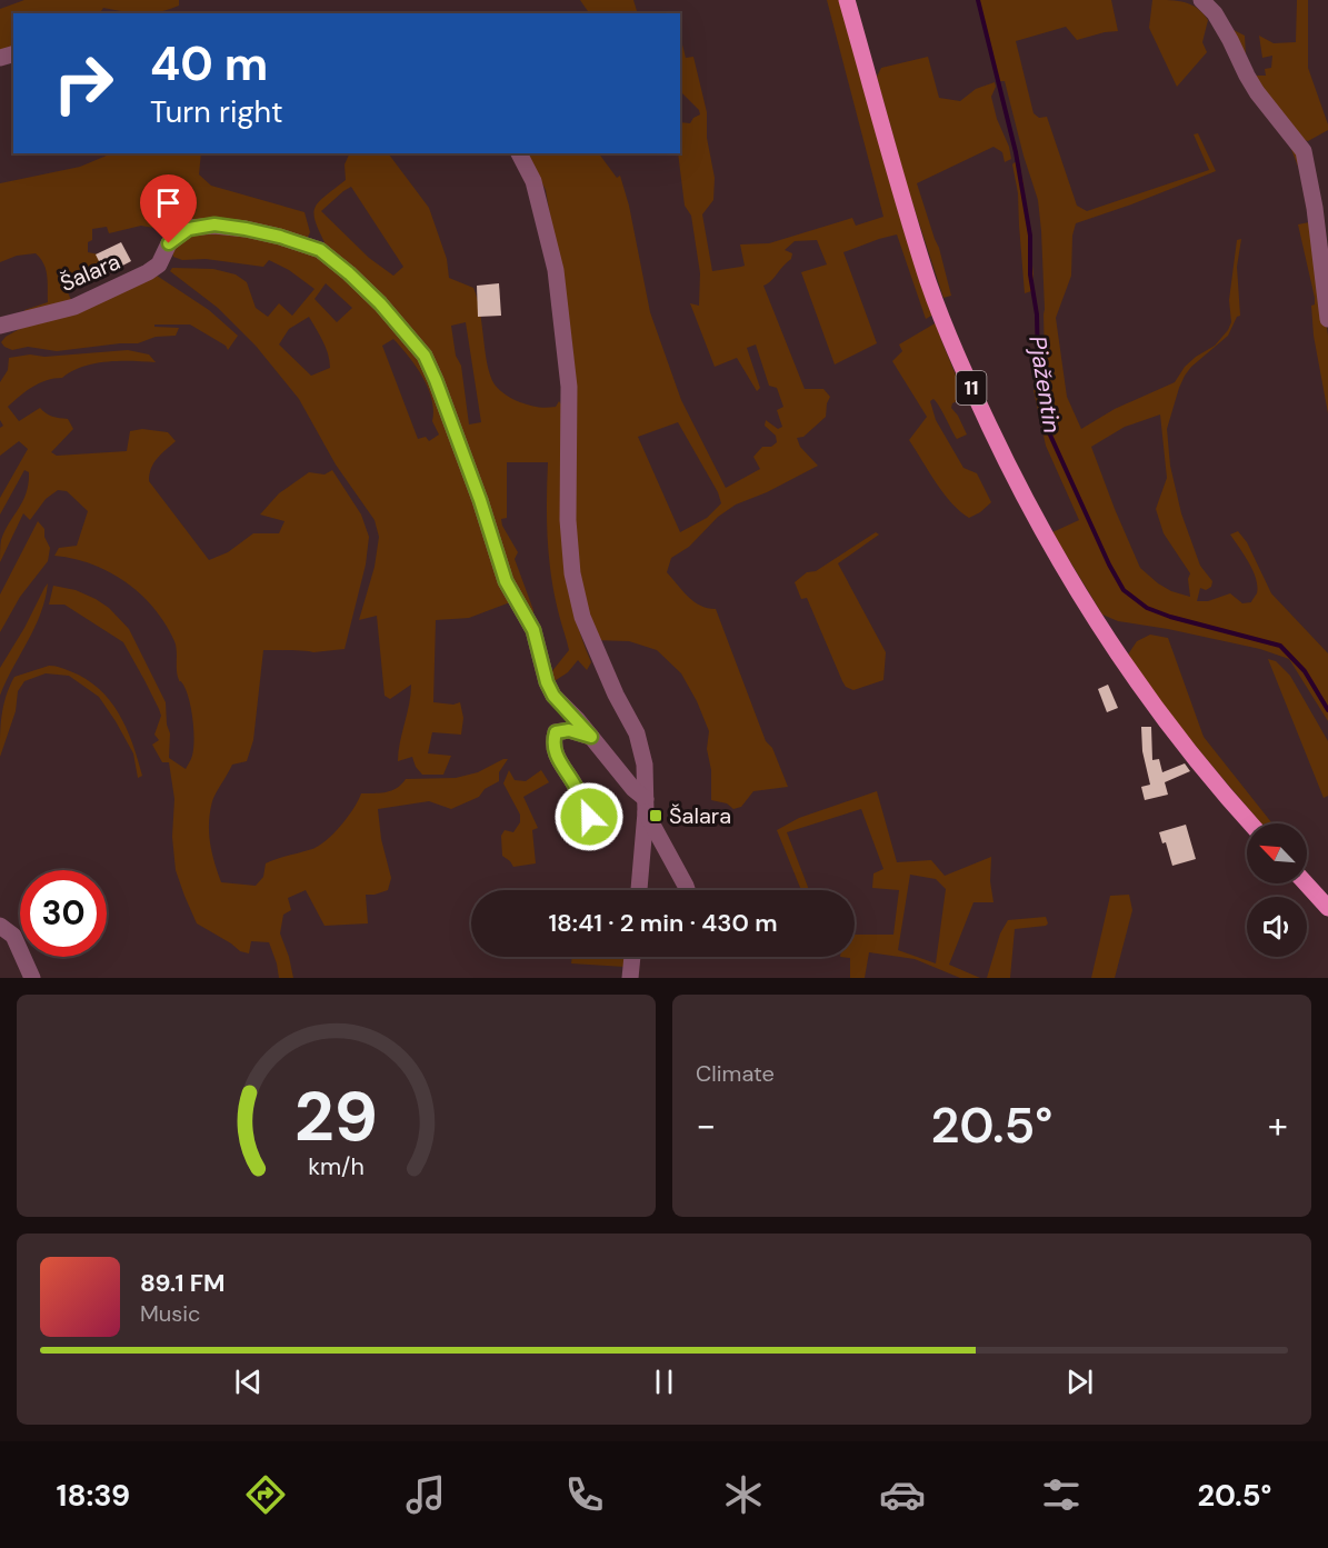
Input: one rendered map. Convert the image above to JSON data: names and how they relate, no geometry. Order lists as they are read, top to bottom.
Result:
{
  "streets": {
    "main road": ["11"],
    "street": ["Šalara"]
  },
  "water": ["Pjažentin"],
  "places": {
    "transit": ["Šalara"]
  },
  "north": "top left",
  "page": {
    "turn": ["40 m", "Turn right"],
    "limit": "30",
    "trip": "18:41 · 2 min · 430 m",
    "tile": "Climate",
    "heat": ["−", "20.5°", "+"],
    "song": ["89.1 FM", "Music"],
    "tabs": ["18:39", "20.5°"],
    "gauge": ["29", "km/h"]
  }
}
